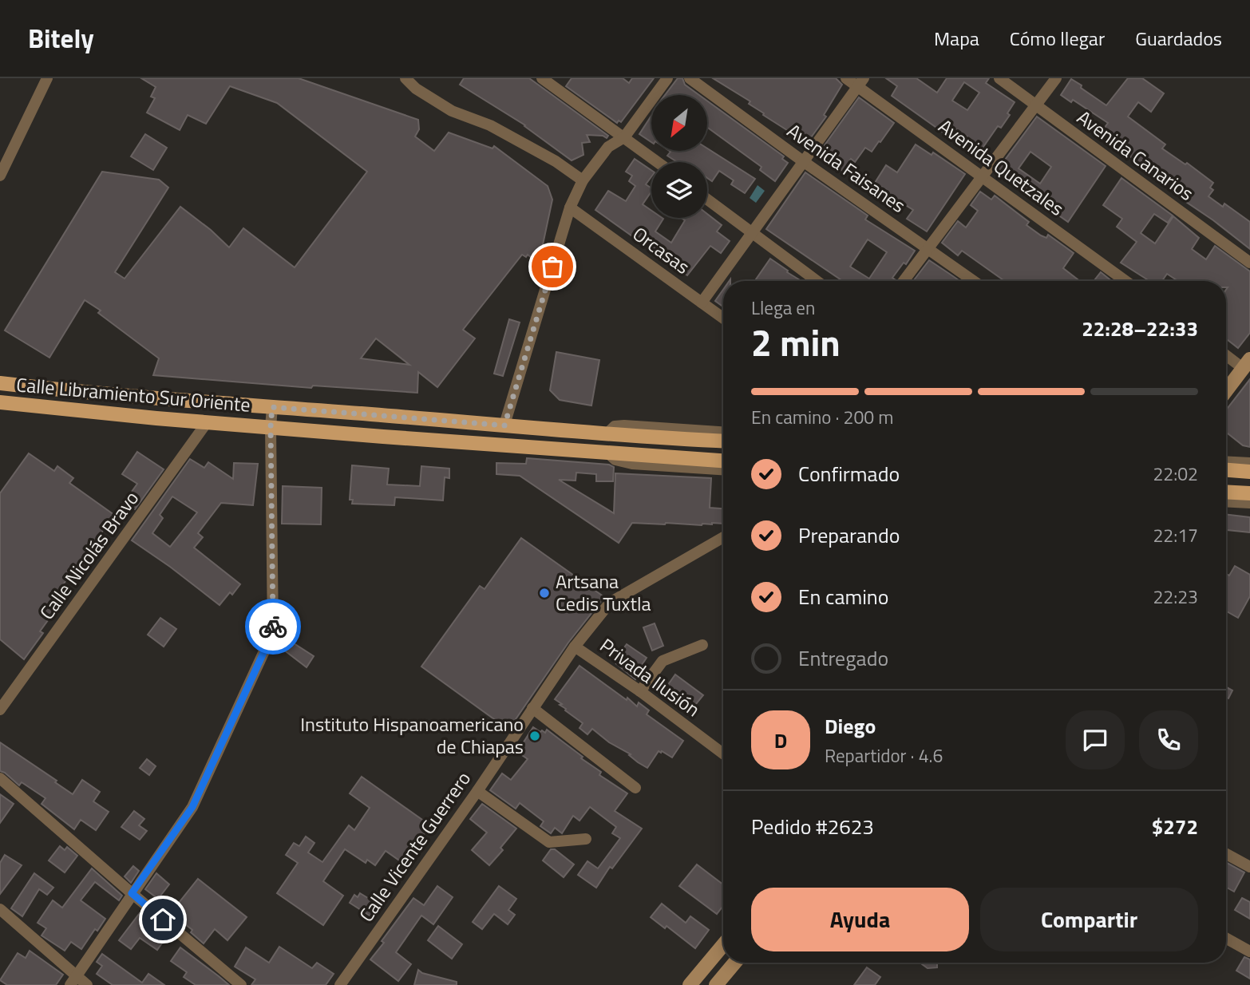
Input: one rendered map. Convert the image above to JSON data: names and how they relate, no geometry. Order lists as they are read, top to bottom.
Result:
{
  "streets": {
    "main road": ["Calle Libramiento Sur Oriente"],
    "street": [
      "Avenida Canarios",
      "Avenida Quetzales",
      "Avenida Faisanes",
      "Orcasas",
      "Calle Nicolás Bravo",
      "Privada Ilusión",
      "Calle Vicente Guerrero"
    ]
  },
  "crossings": [
    ["Calle Libramiento Sur Oriente", "Calle Nicolás Bravo"],
    ["Privada Ilusión", "Calle Vicente Guerrero"]
  ],
  "places": ["Artsana Cedis Tuxtla", "Instituto Hispanoamericano de Chiapas"],
  "north": "bottom left",
  "page": {
    "header": "Bitely",
    "nav": ["Mapa", "Cómo llegar", "Guardados"],
    "heading": ["2 min", "Llega en", "22:28–22:33"],
    "panel": [
      "Diego",
      "Repartidor · 4.6",
      "Pedido #2623",
      "$272"
    ],
    "bar": "En camino · 200 m",
    "list": [
      ["Confirmado", "22:02"],
      ["Preparando", "22:17"],
      ["En camino", "22:23"],
      "Entregado"
    ],
    "round": "D",
    "buttons": ["Ayuda", "Compartir"]
  }
}
